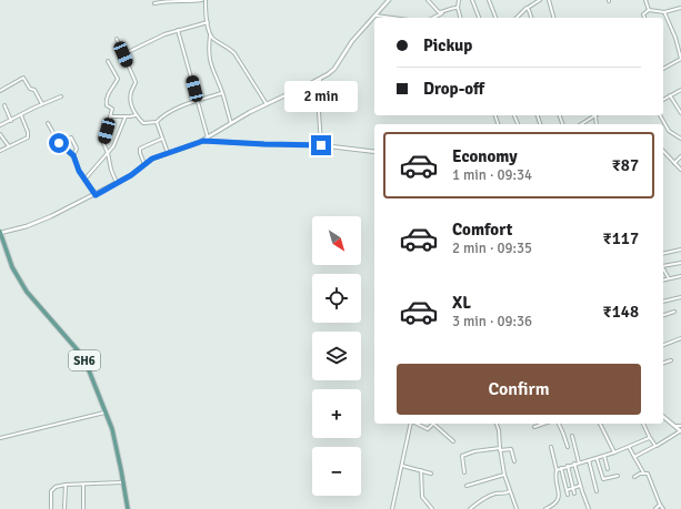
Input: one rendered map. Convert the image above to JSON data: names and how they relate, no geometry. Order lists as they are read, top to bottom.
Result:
{
  "streets": {
    "main road": ["SH6"]
  },
  "north": "bottom right",
  "page": {
    "banner": ["Pickup", "Drop-off"],
    "bubble": "2 min",
    "list": [
      {
        "name": "Economy",
        "note": "1 min · 09:34",
        "value": "₹87"
      },
      {
        "name": "Comfort",
        "note": "2 min · 09:35",
        "value": "₹117"
      },
      {
        "name": "XL",
        "note": "3 min · 09:36",
        "value": "₹148"
      }
    ],
    "map_buttons": ["+", "−"],
    "buttons": "Confirm"
  }
}
